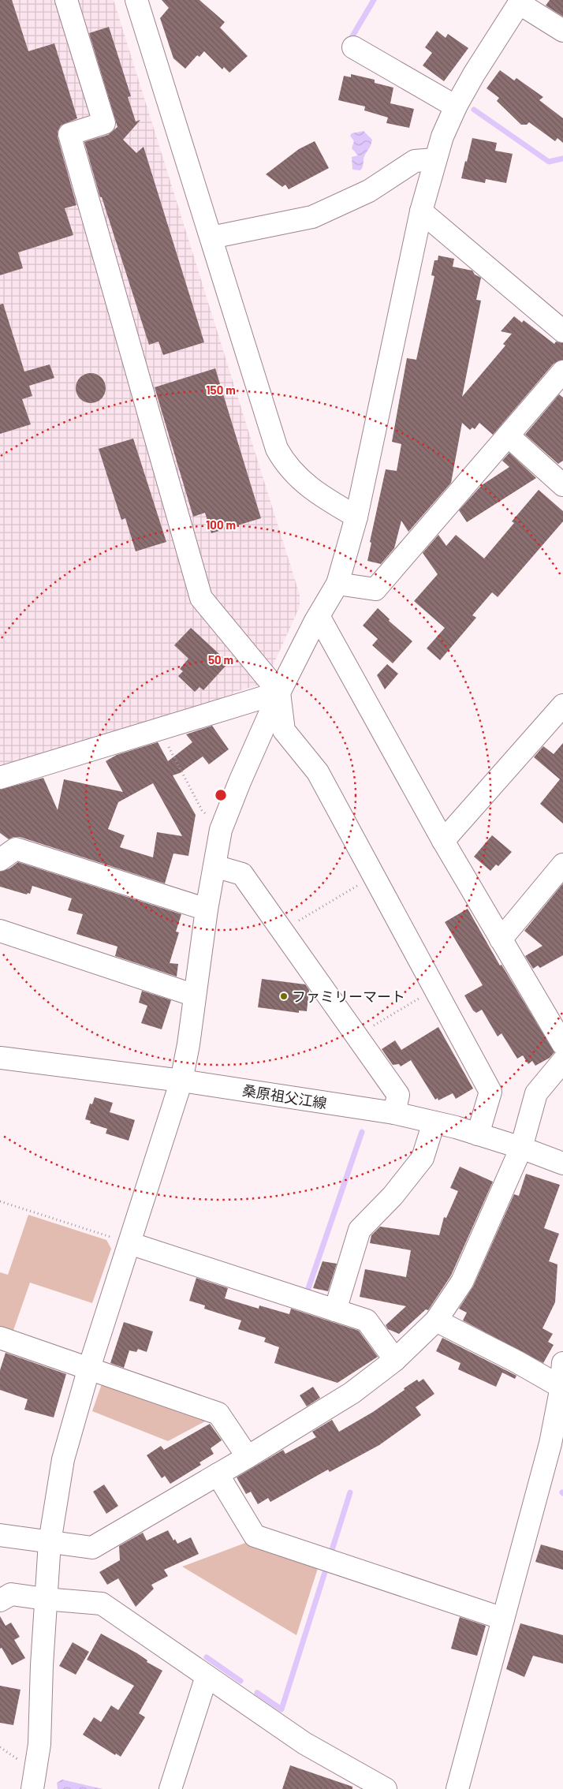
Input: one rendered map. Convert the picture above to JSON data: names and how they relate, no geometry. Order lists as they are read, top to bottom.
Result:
{
  "streets": {
    "street": ["桑原祖父江線"]
  },
  "places": ["ファミリーマート"],
  "rings": ["150 m", "100 m", "50 m"]
}
